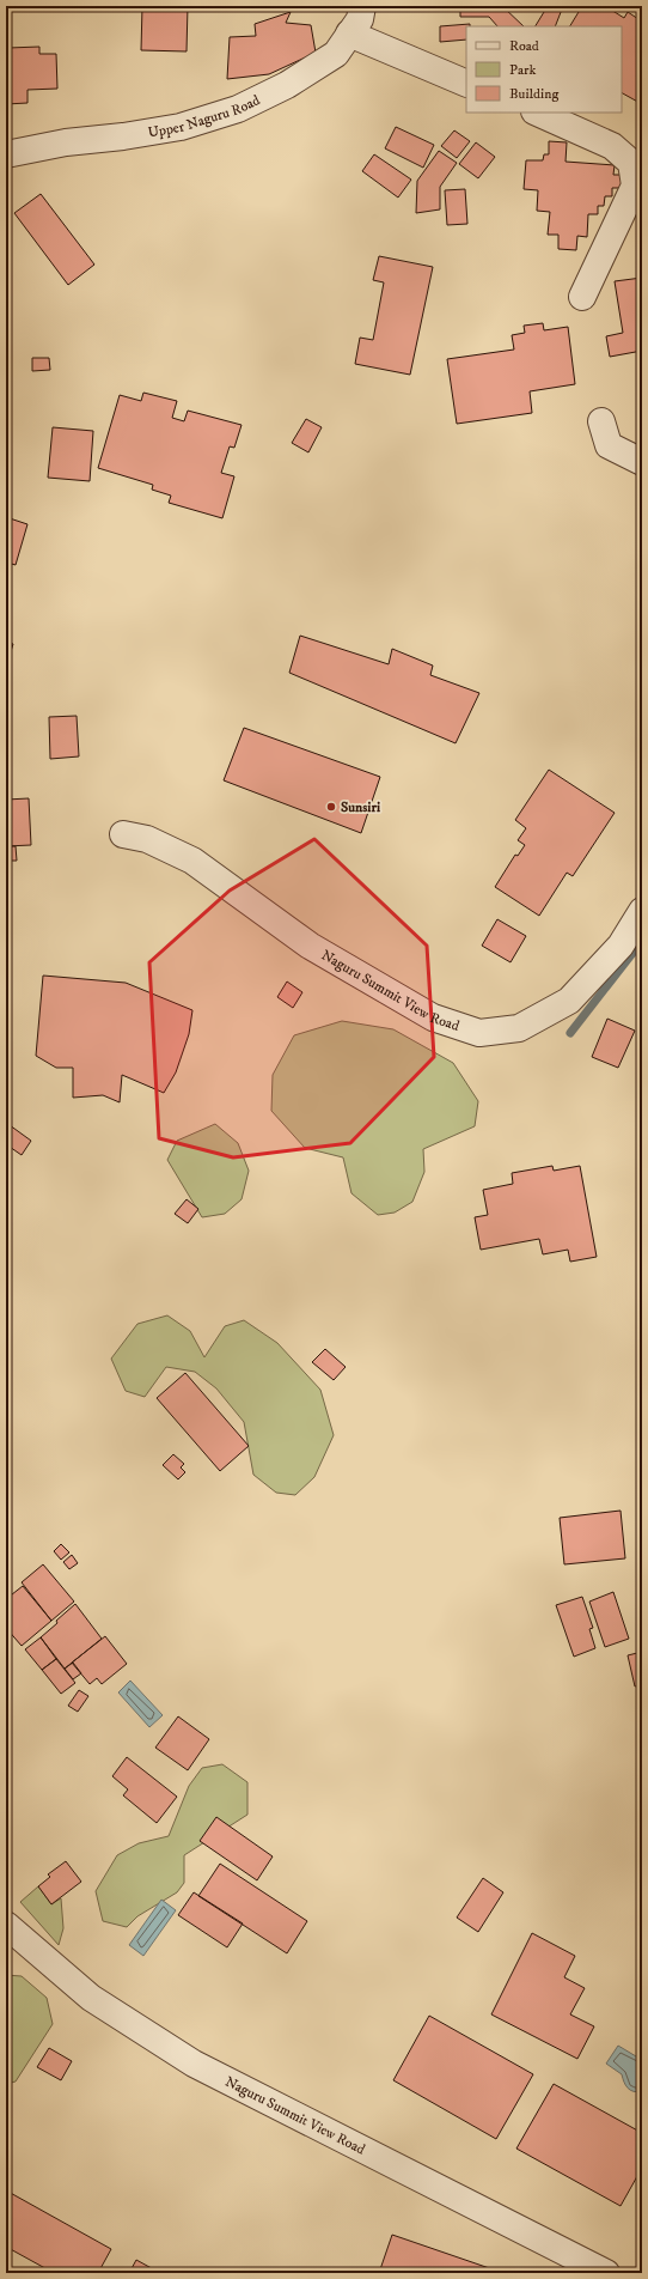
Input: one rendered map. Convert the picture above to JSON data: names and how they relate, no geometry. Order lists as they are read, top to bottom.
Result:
{
  "streets": {
    "street": ["Upper Naguru Road", "Naguru Summit View Road"]
  },
  "places": ["Sunsiri"],
  "legend": ["Road", "Park", "Building"]
}
